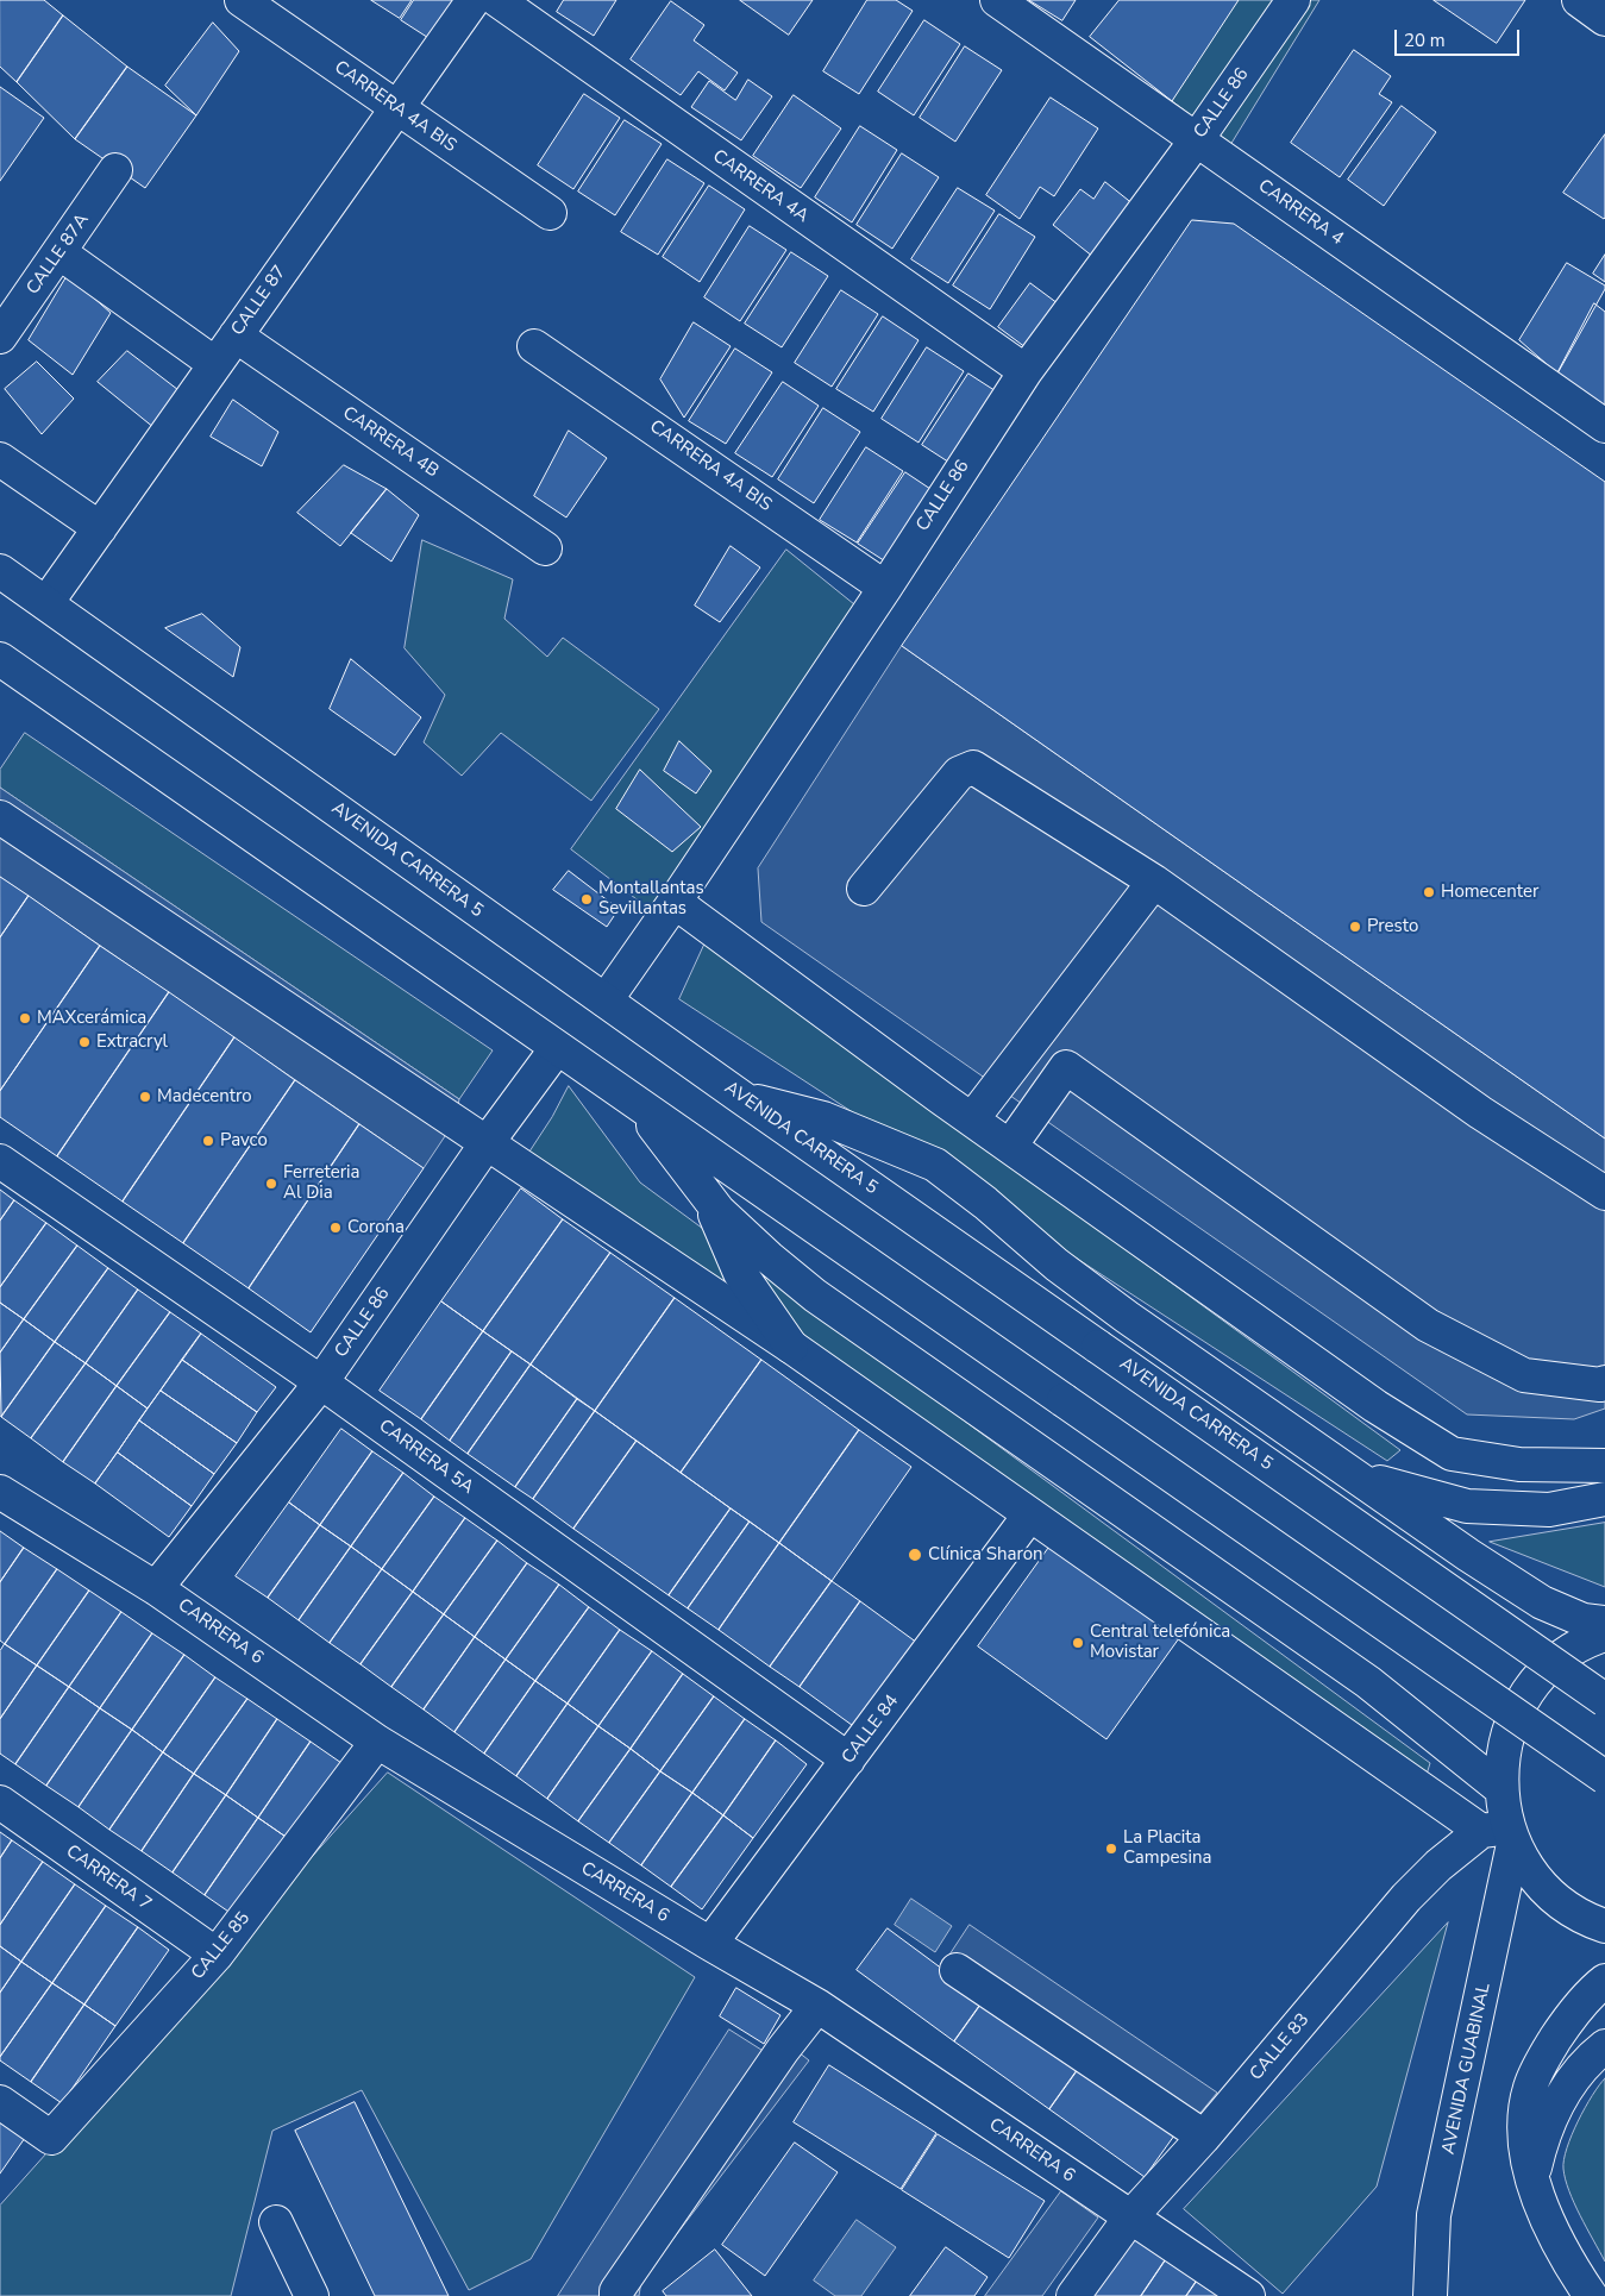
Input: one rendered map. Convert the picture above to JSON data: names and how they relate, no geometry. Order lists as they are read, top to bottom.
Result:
{
  "streets": {
    "street": [
      "CALLE 86",
      "CARRERA 4A BIS",
      "CARRERA 4A",
      "CARRERA 4",
      "CALLE 87A",
      "CALLE 87",
      "CARRERA 4B",
      "AVENIDA CARRERA 5",
      "CARRERA 5A",
      "CARRERA 6",
      "CALLE 84",
      "CARRERA 7",
      "CALLE 85",
      "CALLE 83",
      "AVENIDA GUABINAL"
    ]
  },
  "crossings": [
    ["CALLE 86", "CARRERA 4A BIS"],
    ["CALLE 86", "CARRERA 4A"],
    ["CALLE 86", "CARRERA 4"],
    ["CALLE 86", "AVENIDA CARRERA 5"],
    ["CALLE 86", "CARRERA 5A"],
    ["CALLE 86", "CARRERA 6"],
    ["CARRERA 4A BIS", "CALLE 87"],
    ["CALLE 87", "CARRERA 4B"],
    ["CALLE 87", "AVENIDA CARRERA 5"],
    ["CARRERA 5A", "CALLE 84"],
    ["CARRERA 6", "CALLE 84"],
    ["CARRERA 6", "CALLE 85"],
    ["CARRERA 6", "CALLE 83"],
    ["CARRERA 7", "CALLE 85"],
    ["CALLE 83", "AVENIDA GUABINAL"]
  ],
  "places": [
    "Homecenter",
    "Montallantas Sevillantas",
    "Presto",
    "MAXcerámica",
    "Extracryl",
    "Madecentro",
    "Pavco",
    "Ferreteria Al Dia",
    "Corona",
    "Clínica Sharon",
    "Central telefónica Movistar",
    "La Placita Campesina"
  ],
  "scale_bar": "20 m"
}
